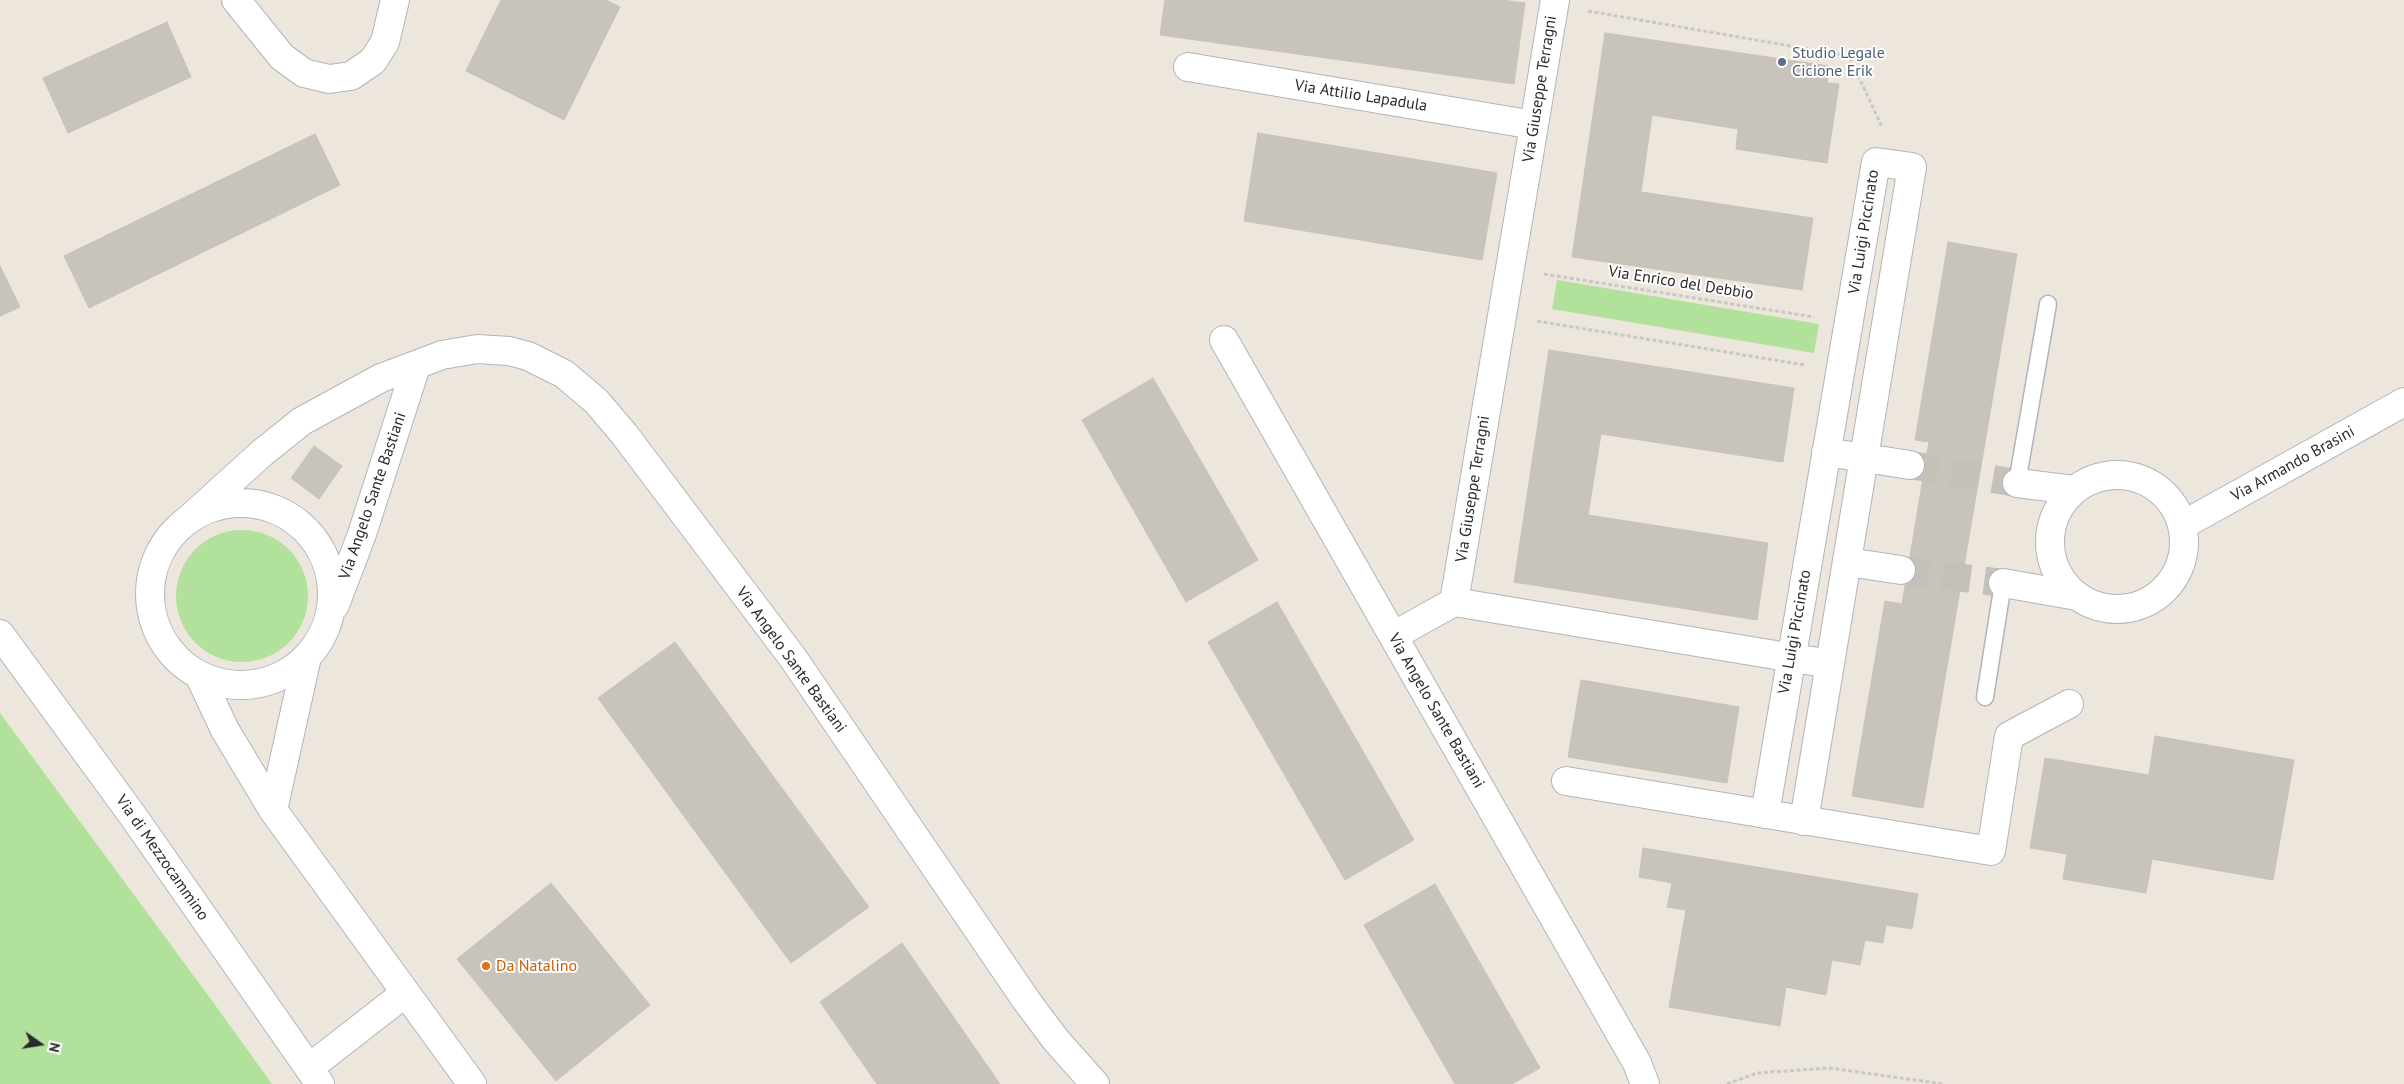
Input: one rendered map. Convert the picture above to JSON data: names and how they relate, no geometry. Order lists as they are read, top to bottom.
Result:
{
  "streets": {
    "street": [
      "Via Giuseppe Terragni",
      "Via Attilio Lapadula",
      "Via Luigi Piccinato",
      "Via Armando Brasini",
      "Via Angelo Sante Bastiani",
      "Via di Mezzocammino"
    ],
    "path": ["Via Enrico del Debbio"]
  },
  "crossings": [
    ["Via Giuseppe Terragni", "Via Attilio Lapadula"],
    ["Via Giuseppe Terragni", "Via Enrico del Debbio"],
    ["Via Luigi Piccinato", "Via Enrico del Debbio"]
  ],
  "places": ["Studio Legale Cicione Erik", "Da Natalino"],
  "north": "right"
}
